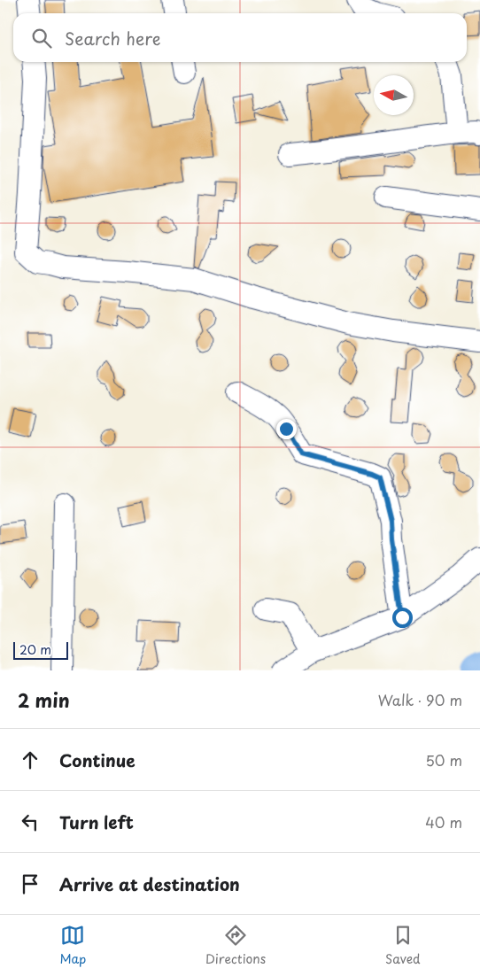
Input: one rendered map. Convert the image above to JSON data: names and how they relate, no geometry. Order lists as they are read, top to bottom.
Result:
{
  "scale_bar": "20 m",
  "north": "left",
  "page": {
    "search": "Search here",
    "scale": "20 m",
    "heading": ["2 min", "Walk · 90 m"],
    "list": [
      ["Continue", "50 m"],
      ["Turn left", "40 m"],
      "Arrive at destination"
    ],
    "nav": ["Map", "Directions", "Saved"]
  }
}
